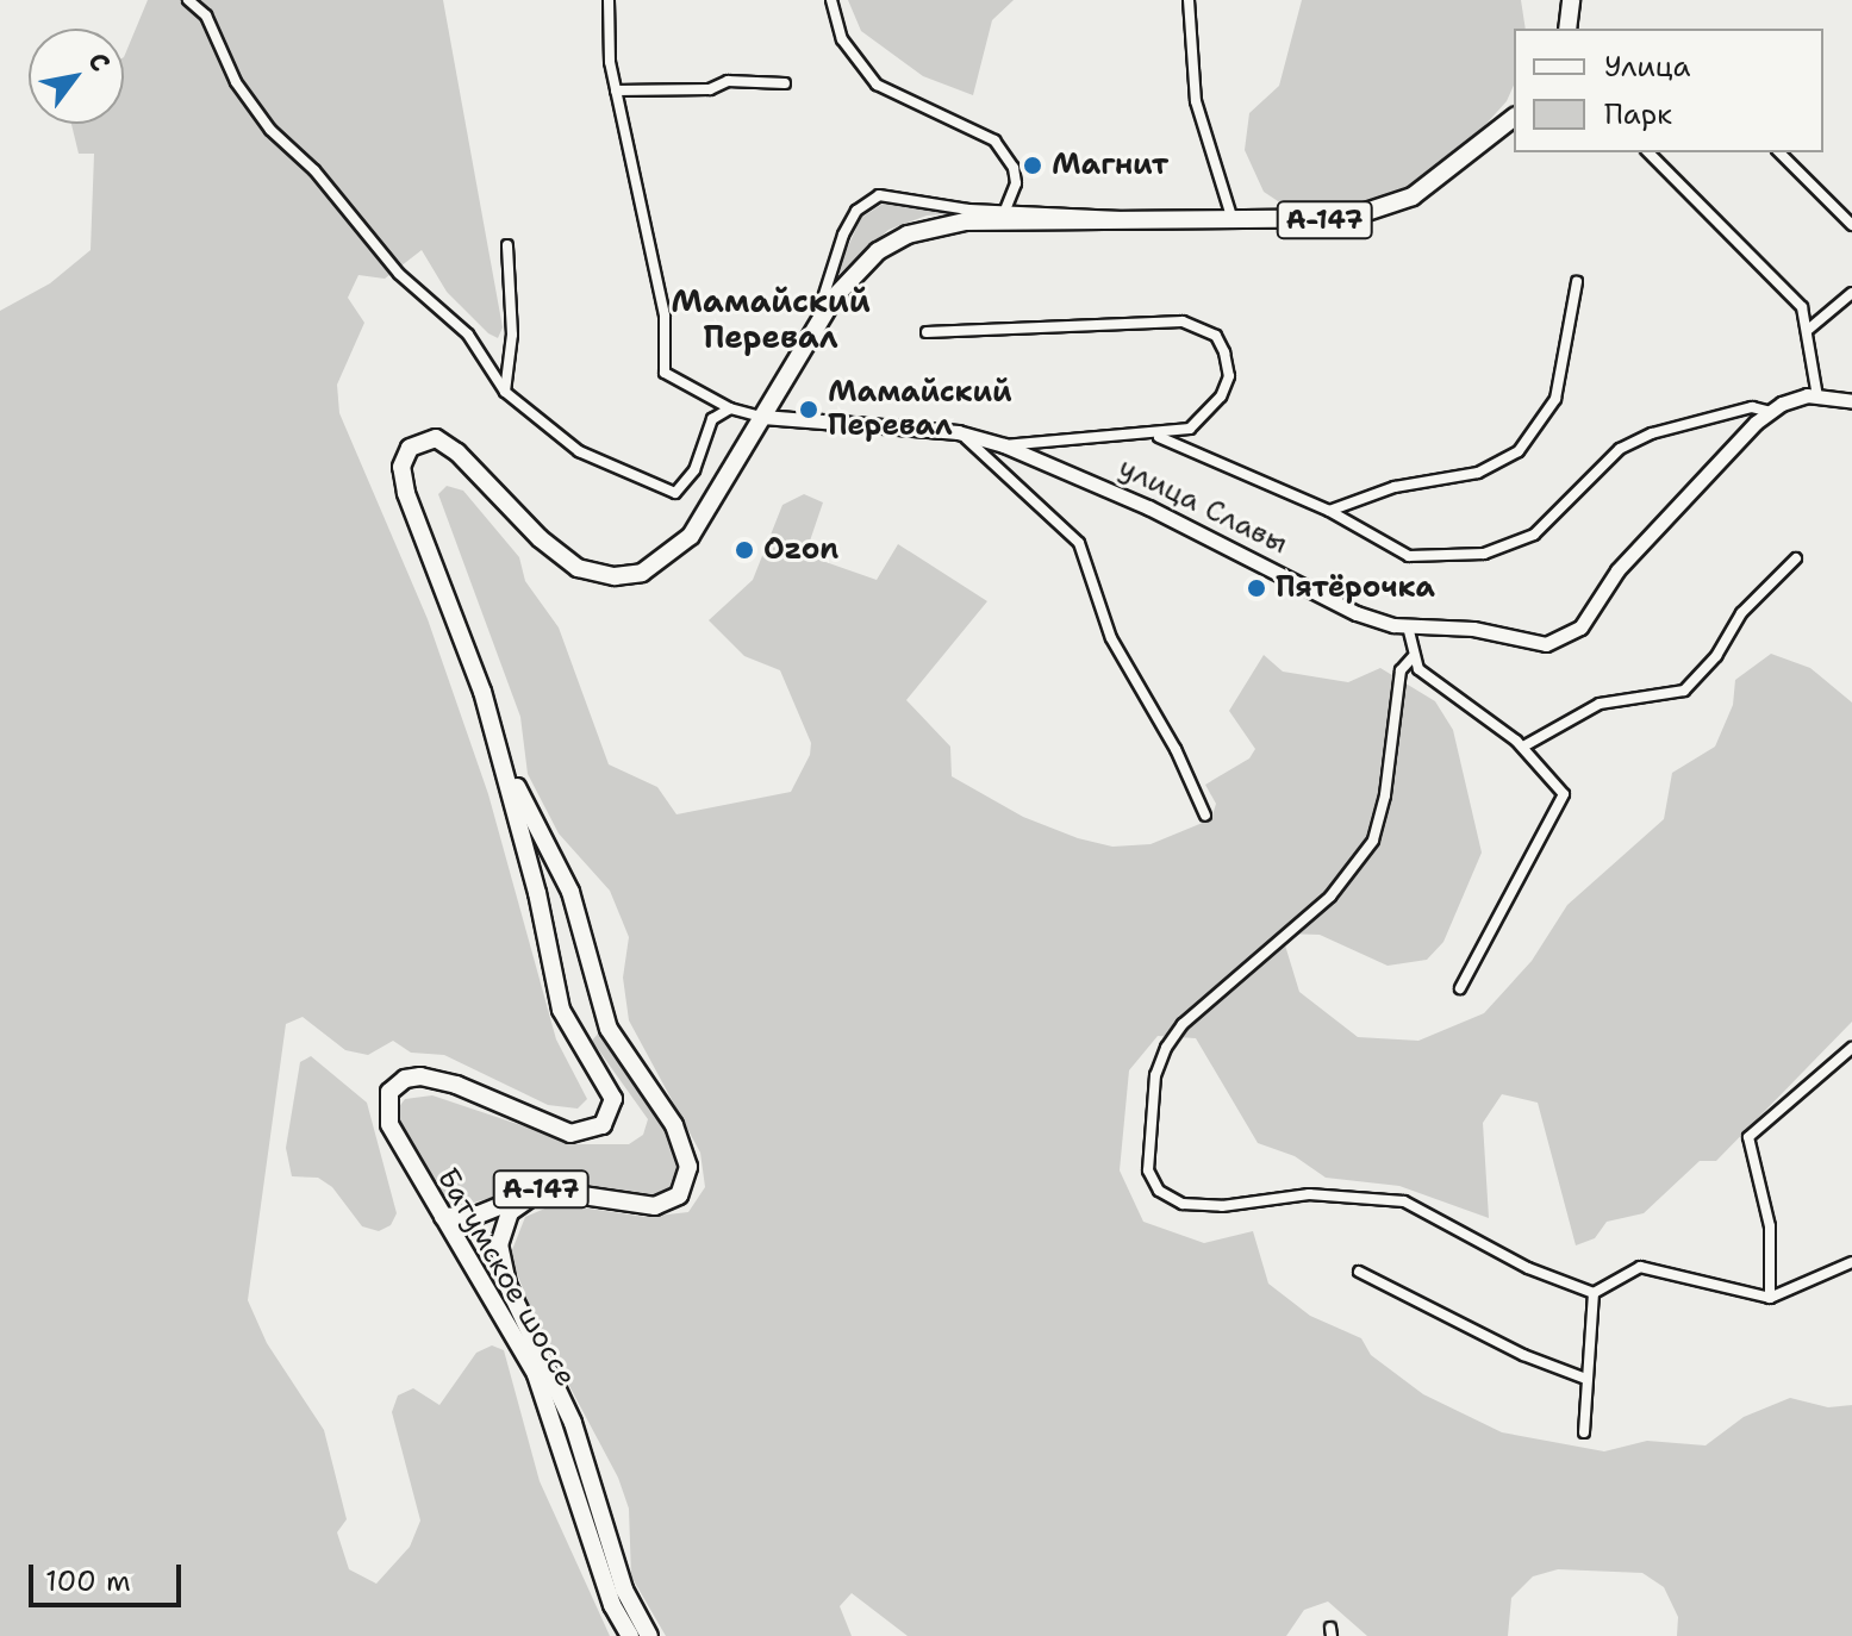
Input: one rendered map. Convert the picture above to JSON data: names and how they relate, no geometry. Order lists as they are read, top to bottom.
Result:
{
  "streets": {
    "highway": ["А-147", "Батумское шоссе"],
    "street": ["улица Славы"]
  },
  "crossings": [
    ["улица Славы", "Батумское шоссе"]
  ],
  "districts": ["Мамайский Перевал"],
  "places": [
    "Магнит",
    "Мамайский Перевал",
    "Ozon",
    "Пятёрочка"
  ],
  "legend": ["Улица", "Парк"],
  "scale_bar": "100 m",
  "north": "top right"
}
